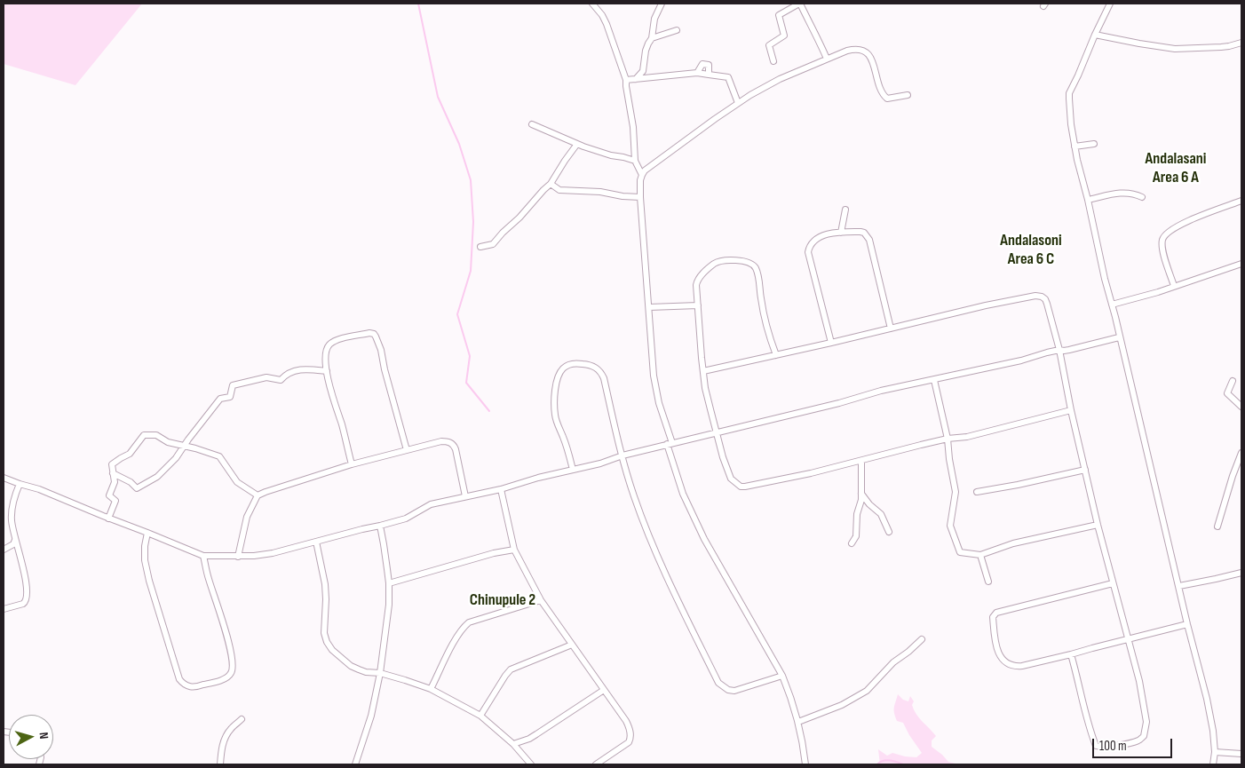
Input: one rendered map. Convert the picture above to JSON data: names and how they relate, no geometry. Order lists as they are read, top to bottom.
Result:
{
  "districts": ["Andalasani Area 6 A", "Andalasoni Area 6 C", "Chinupule 2"],
  "scale_bar": "100 m",
  "north": "right"
}
